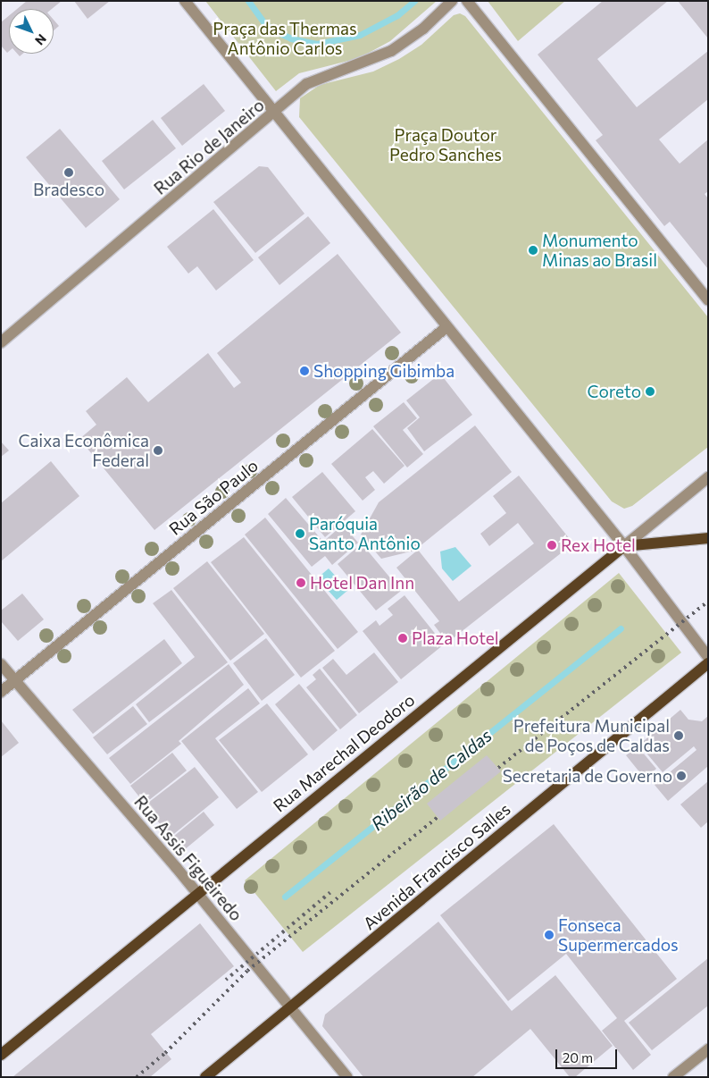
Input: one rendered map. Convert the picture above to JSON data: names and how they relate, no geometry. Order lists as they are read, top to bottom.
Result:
{
  "streets": {
    "main road": ["Rua Marechal Deodoro", "Avenida Francisco Salles"],
    "street": ["Rua Rio de Janeiro", "Rua São Paulo", "Rua Assis Figueiredo"]
  },
  "crossings": [
    ["Rua São Paulo", "Rua Assis Figueiredo"],
    ["Rua Marechal Deodoro", "Rua Assis Figueiredo"],
    ["Rua Assis Figueiredo", "Avenida Francisco Salles"]
  ],
  "water": ["Ribeirão de Caldas"],
  "parks": ["Praça das Thermas Antônio Carlos", "Praça Doutor Pedro Sanches"],
  "places": [
    "Bradesco",
    "Monumento Minas ao Brasil",
    "Shopping Gibimba",
    "Coreto",
    "Caixa Econômica Federal",
    "Paróquia Santo Antônio",
    "Rex Hotel",
    "Hotel Dan Inn",
    "Plaza Hotel",
    "Prefeitura Municipal de Poços de Caldas",
    "Secretaria de Governo",
    "Fonseca Supermercados"
  ],
  "scale_bar": "20 m",
  "north": "bottom right"
}
